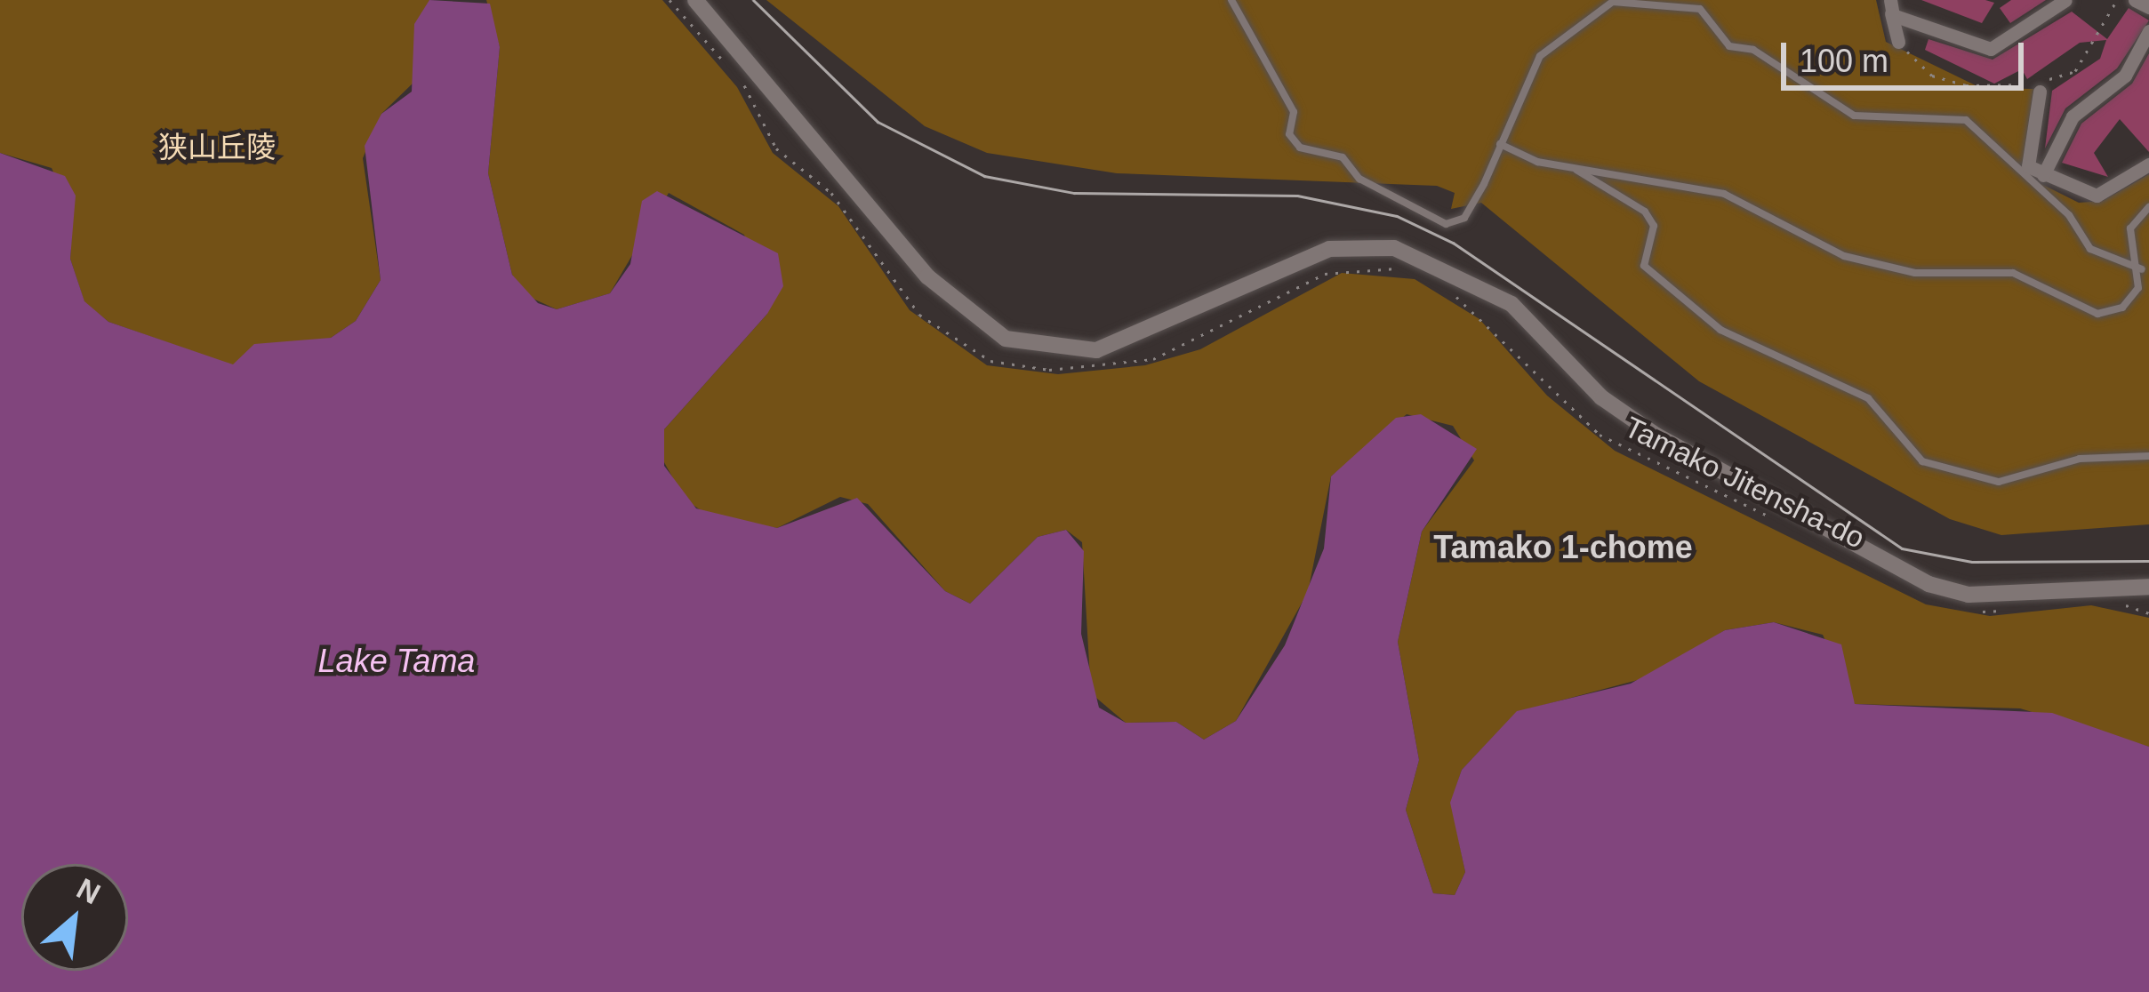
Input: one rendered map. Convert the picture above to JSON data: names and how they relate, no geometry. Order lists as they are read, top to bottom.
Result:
{
  "streets": {
    "path": ["Tamako Jitensha-do"]
  },
  "districts": ["Tamako 1-chome"],
  "water": ["Lake Tama"],
  "parks": ["狭山丘陵"],
  "scale_bar": "100 m",
  "north": "top right"
}
